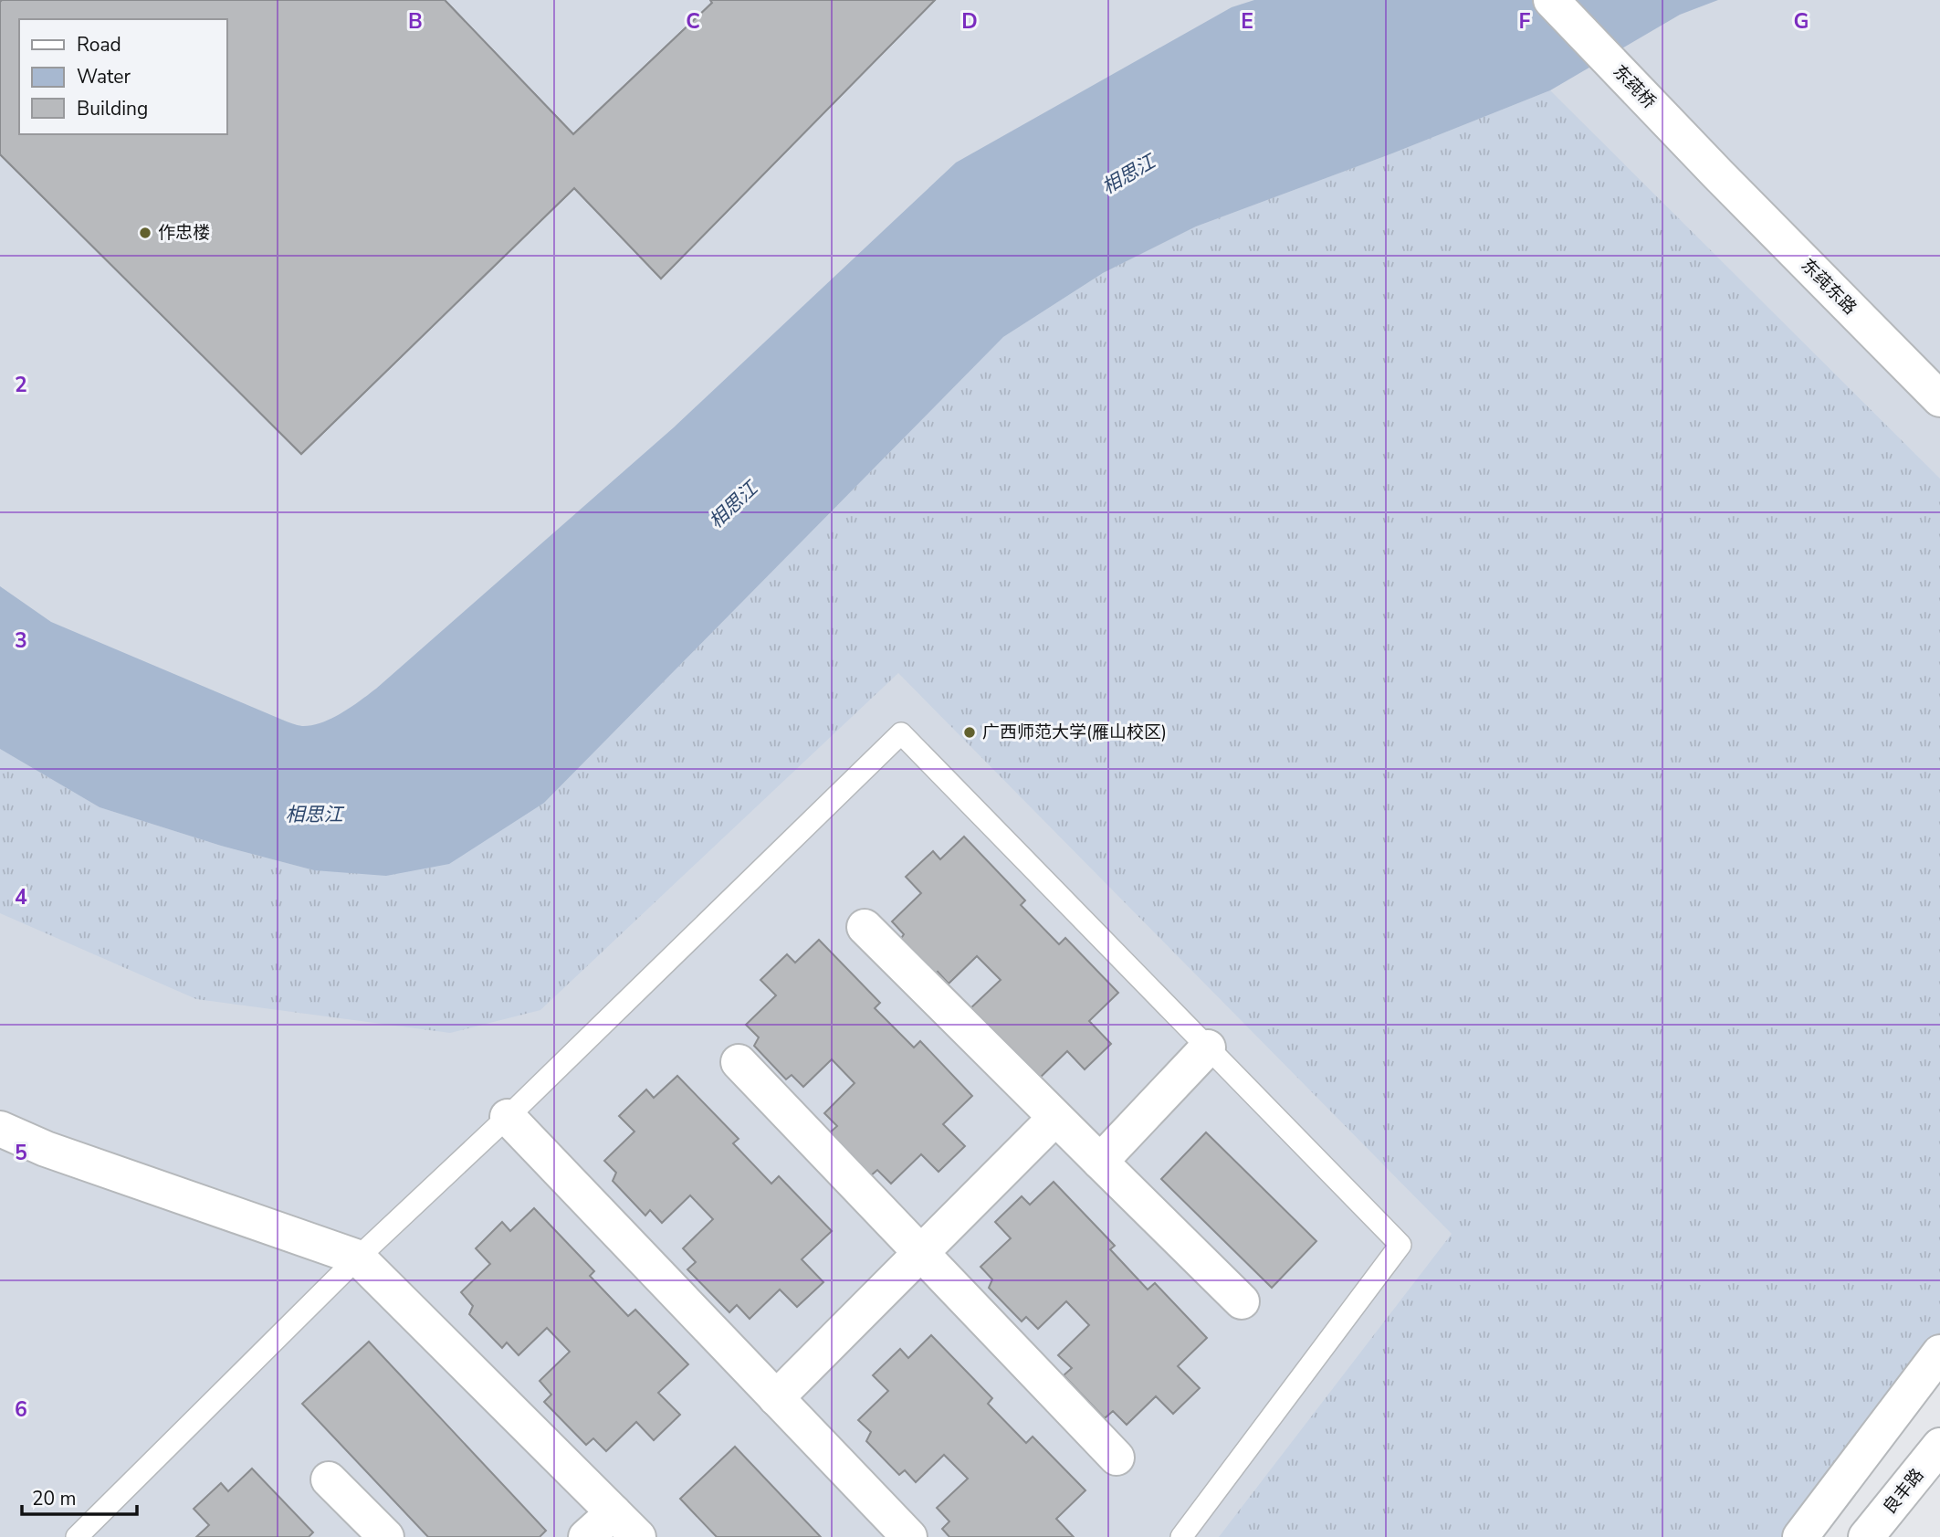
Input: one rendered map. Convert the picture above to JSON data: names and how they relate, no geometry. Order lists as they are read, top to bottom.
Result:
{
  "streets": {
    "main road": ["东莼桥", "东莼东路", "良丰路"]
  },
  "crossings": [
    ["东莼桥", "东莼东路"]
  ],
  "water": ["相思江"],
  "places": ["作忠楼", "广西师范大学(雁山校区)"],
  "legend": ["Road", "Water", "Building"],
  "scale_bar": "20 m",
  "grid": {
    "columns": [
      "B",
      "C",
      "D",
      "E",
      "F",
      "G"
    ],
    "rows": [
      "2",
      "3",
      "4",
      "5",
      "6"
    ]
  }
}
